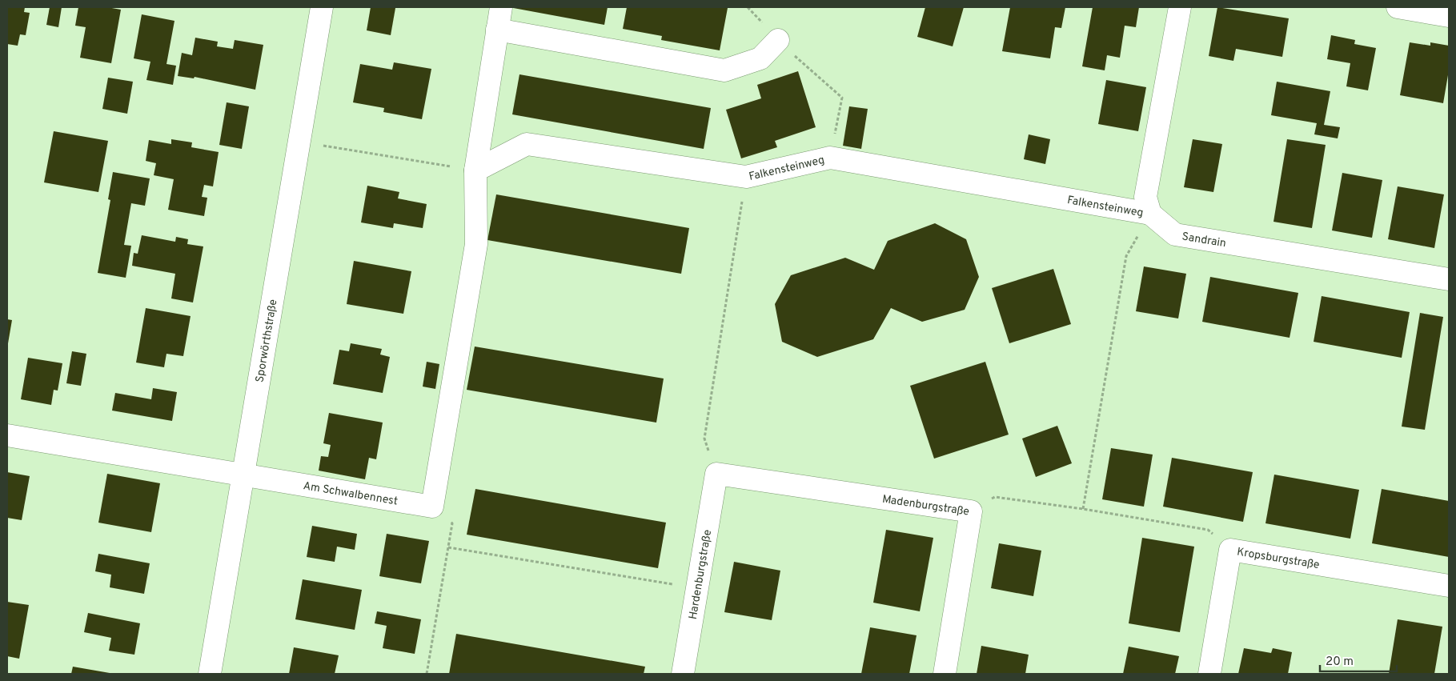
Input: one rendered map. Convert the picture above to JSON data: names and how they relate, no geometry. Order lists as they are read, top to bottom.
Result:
{
  "streets": {
    "street": [
      "Falkensteinweg",
      "Sandrain",
      "Sporwörthstraße",
      "Am Schwalbennest",
      "Madenburgstraße",
      "Kropsburgstraße",
      "Hardenburgstraße"
    ]
  },
  "crossings": [
    ["Falkensteinweg", "Sandrain"],
    ["Sporwörthstraße", "Am Schwalbennest"],
    ["Madenburgstraße", "Hardenburgstraße"]
  ],
  "scale_bar": "20 m"
}
